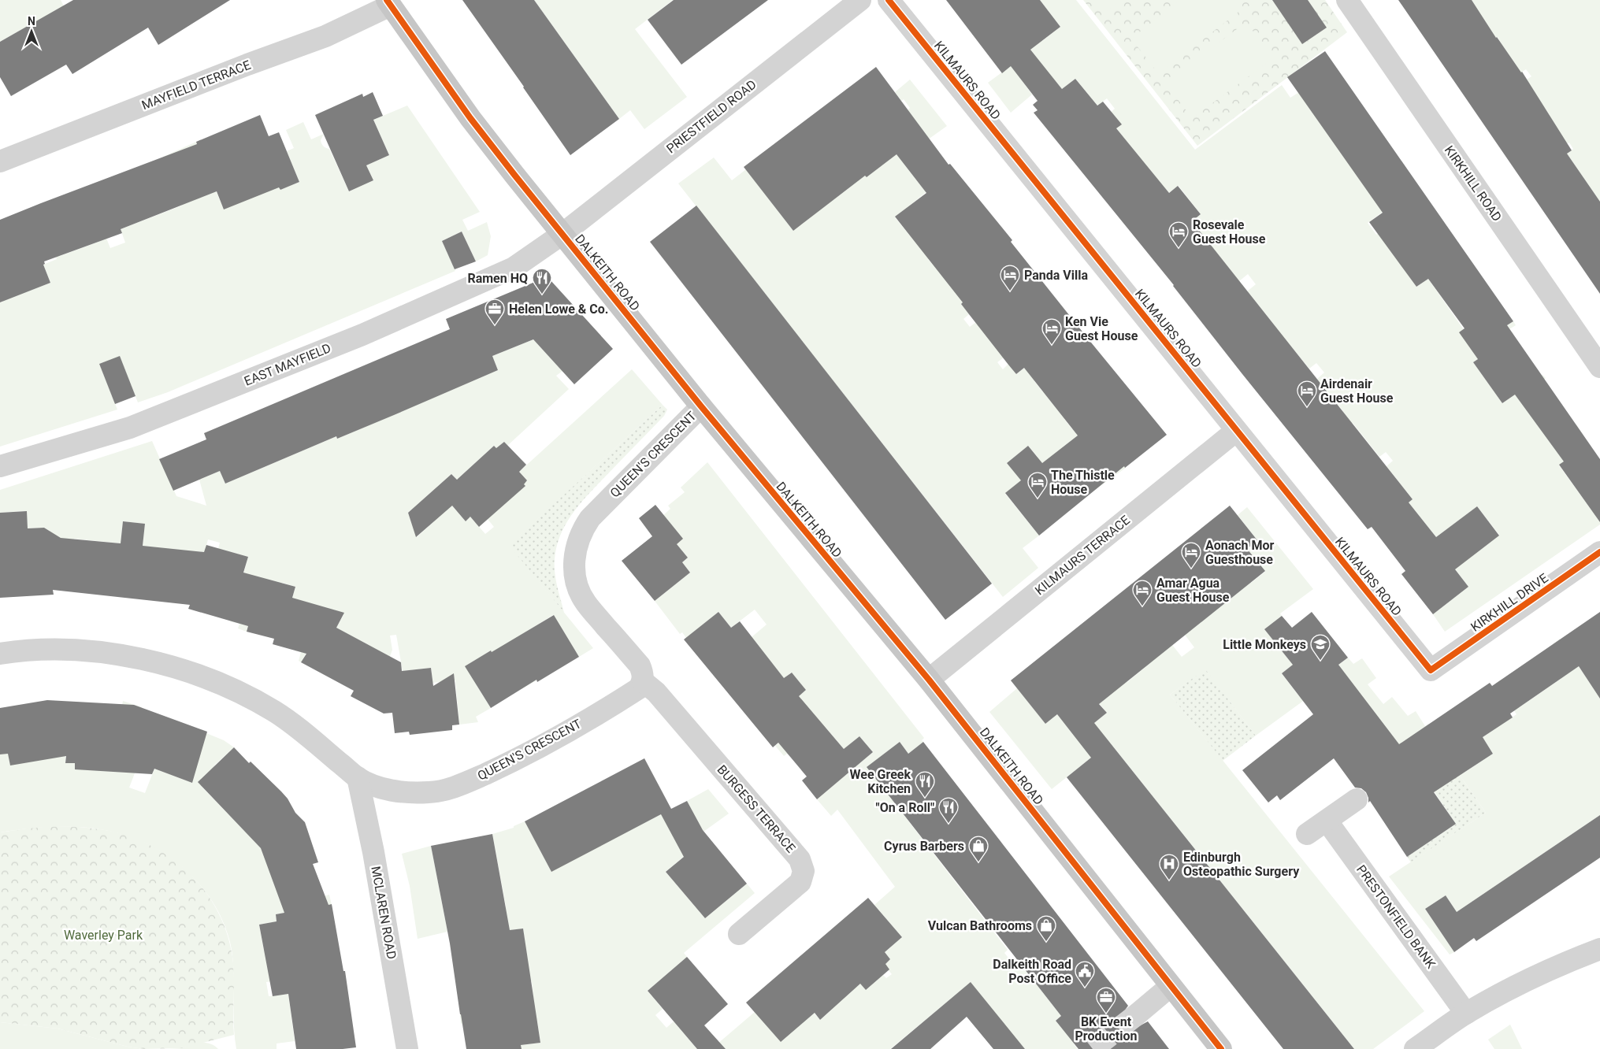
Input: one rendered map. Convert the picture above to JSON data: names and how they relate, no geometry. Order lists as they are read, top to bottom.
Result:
{
  "streets": {
    "main road": ["DALKEITH ROAD"],
    "street": [
      "KILMAURS ROAD",
      "MAYFIELD TERRACE",
      "PRIESTFIELD ROAD",
      "KIRKHILL ROAD",
      "EAST MAYFIELD",
      "QUEEN'S CRESCENT",
      "KILMAURS TERRACE",
      "KIRKHILL DRIVE",
      "BURGESS TERRACE",
      "MCLAREN ROAD",
      "PRESTONFIELD BANK"
    ]
  },
  "crossings": [
    ["KILMAURS ROAD", "KILMAURS TERRACE"],
    ["KILMAURS ROAD", "KIRKHILL DRIVE"],
    ["MAYFIELD TERRACE", "DALKEITH ROAD"],
    ["PRIESTFIELD ROAD", "DALKEITH ROAD"],
    ["PRIESTFIELD ROAD", "EAST MAYFIELD"],
    ["DALKEITH ROAD", "EAST MAYFIELD"],
    ["DALKEITH ROAD", "QUEEN'S CRESCENT"],
    ["DALKEITH ROAD", "KILMAURS TERRACE"],
    ["QUEEN'S CRESCENT", "BURGESS TERRACE"],
    ["QUEEN'S CRESCENT", "MCLAREN ROAD"]
  ],
  "parks": ["Waverley Park"],
  "places": {
    "hotel": [
      "Rosevale Guest House",
      "Panda Villa",
      "Ken Vie Guest House",
      "Airdenair Guest House",
      "The Thistle House",
      "Aonach Mor Guesthouse",
      "Amar Agua Guest House"
    ],
    "restaurant": ["Ramen HQ", "Wee Greek Kitchen", "\"On a Roll\""],
    "office": ["Helen Lowe & Co.", "BK Event Production"],
    "school or university": ["Little Monkeys"],
    "shop": ["Cyrus Barbers", "Vulcan Bathrooms"],
    "hospital": ["Edinburgh Osteopathic Surgery"],
    "public building": ["Dalkeith Road Post Office"]
  },
  "north": "top"
}
